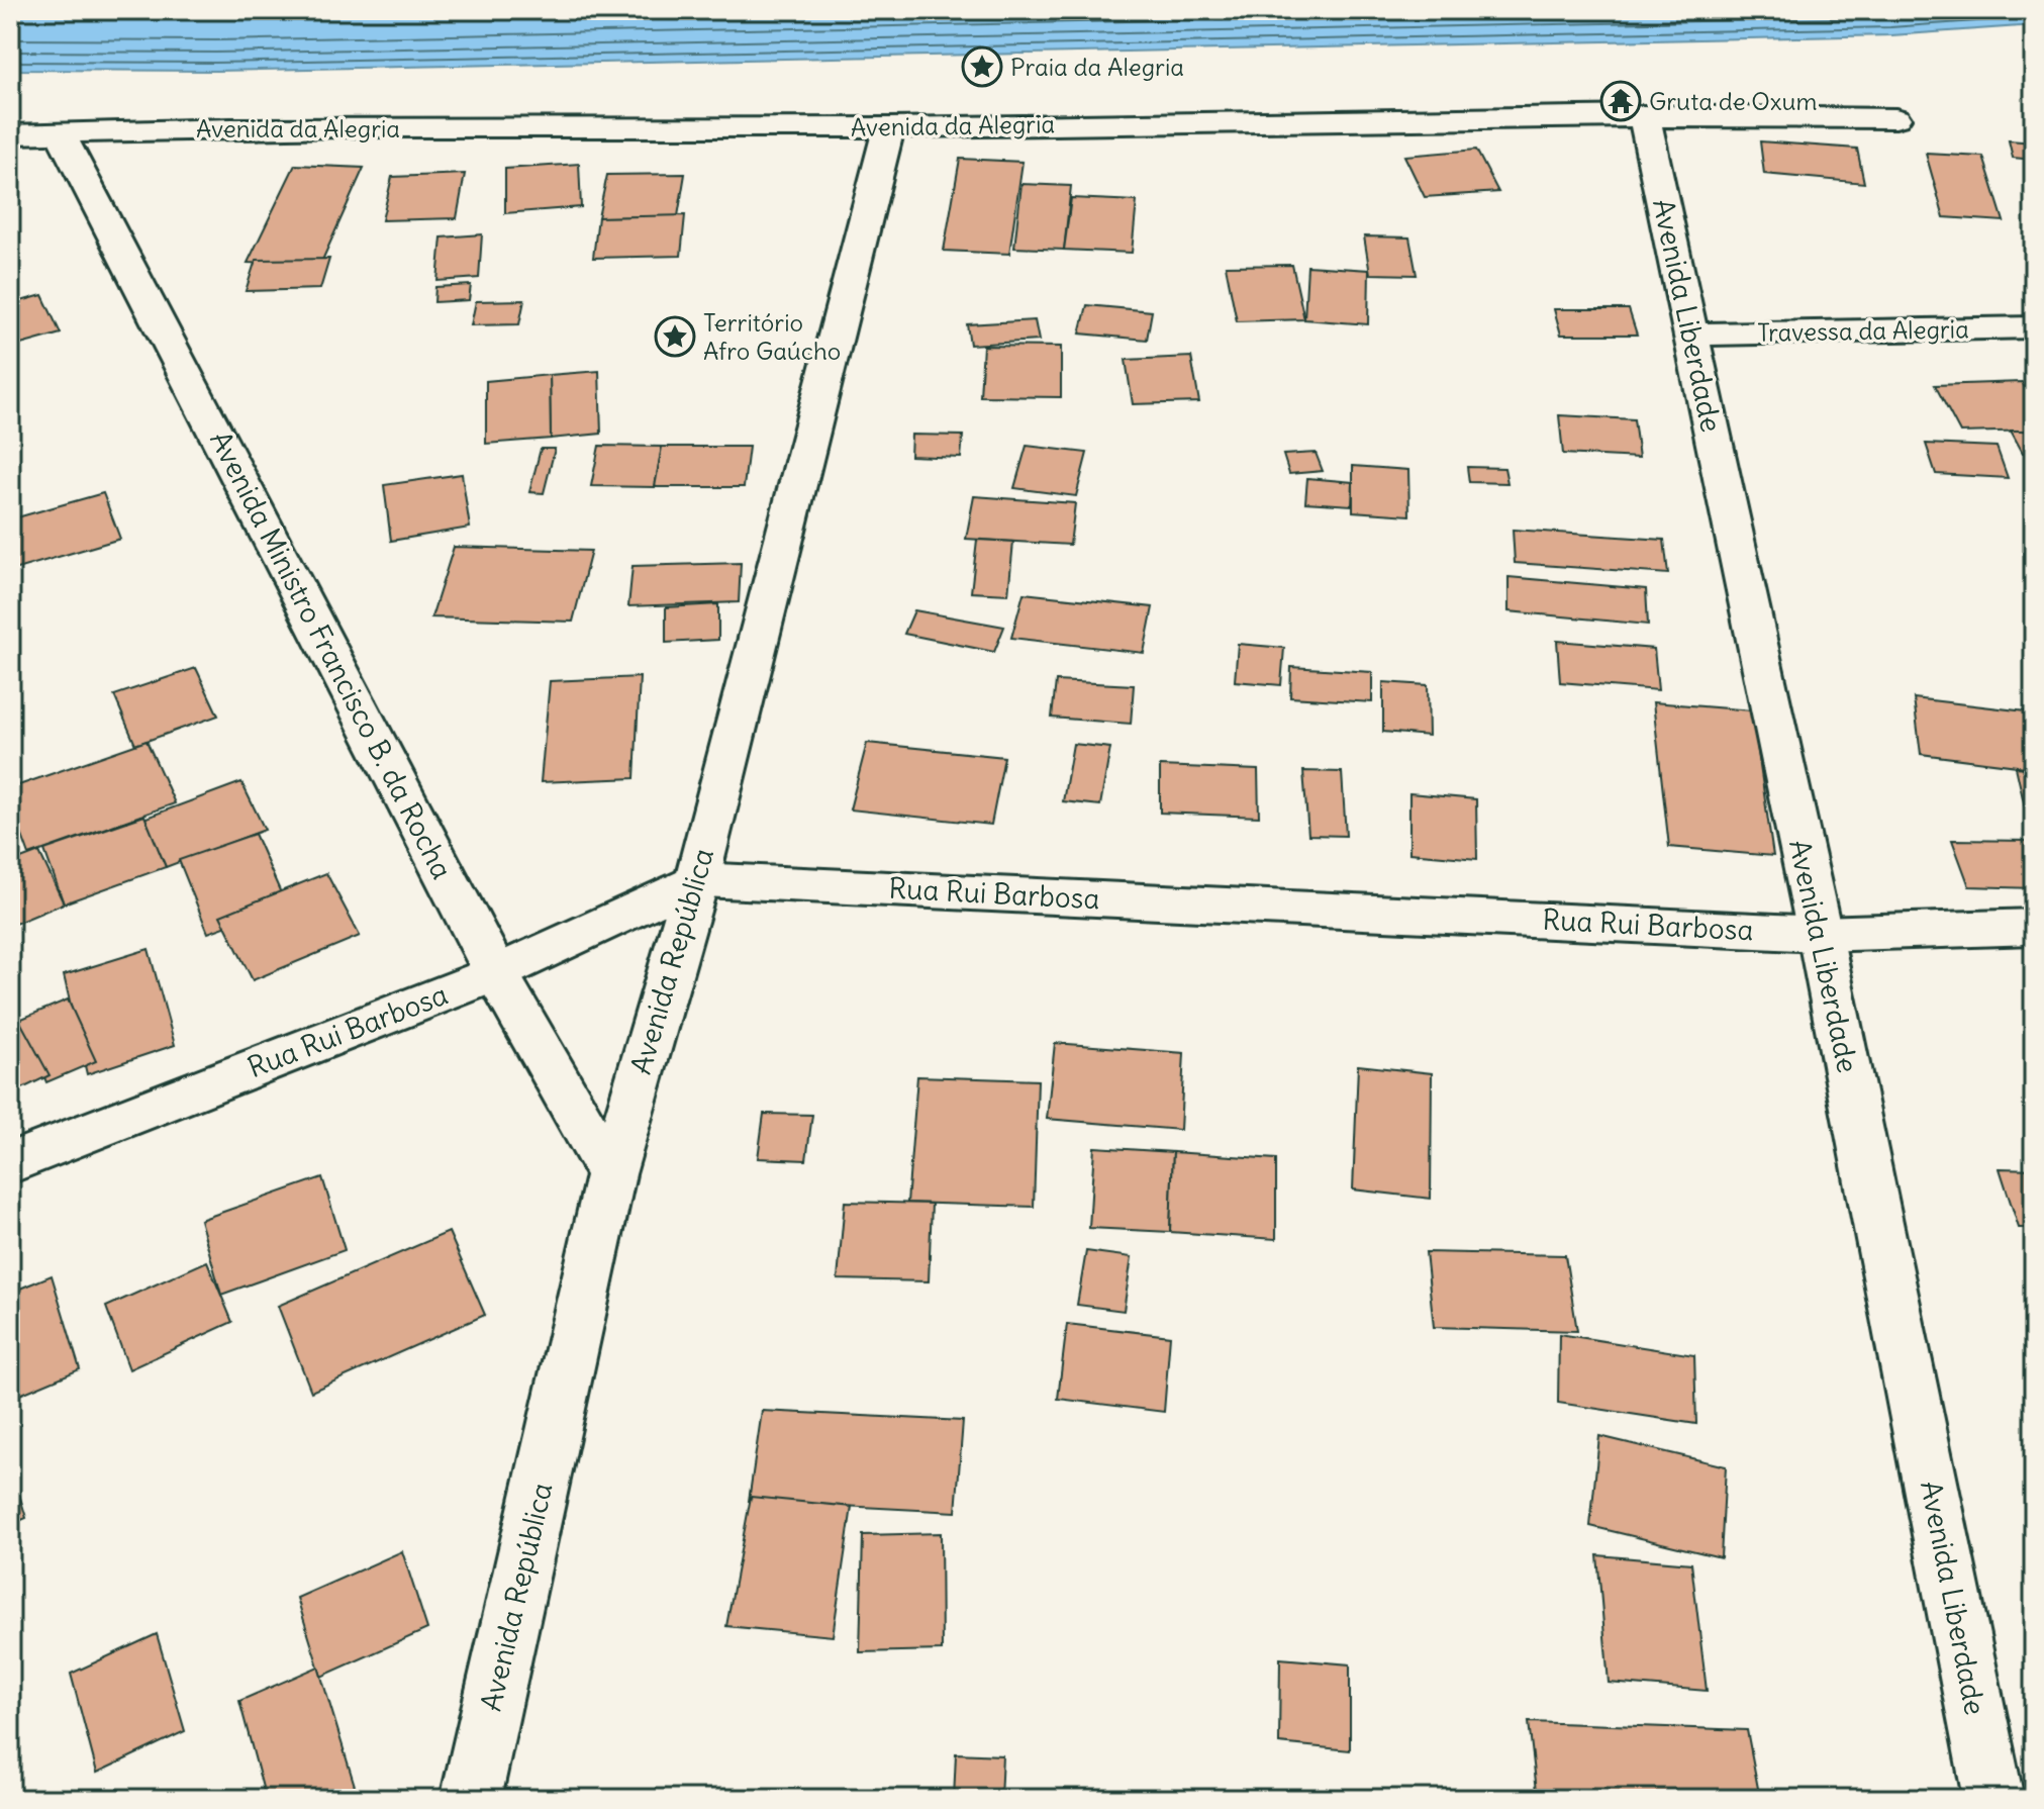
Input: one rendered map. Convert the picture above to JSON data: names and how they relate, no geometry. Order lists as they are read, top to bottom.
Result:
{
  "streets": {
    "street": [
      "Avenida da Alegria",
      "Avenida Liberdade",
      "Travessa da Alegria",
      "Avenida Ministro Francisco B. da Rocha",
      "Rua Rui Barbosa",
      "Avenida República"
    ]
  },
  "crossings": [
    ["Avenida da Alegria", "Avenida Liberdade"],
    ["Avenida da Alegria", "Avenida Ministro Francisco B. da Rocha"],
    ["Avenida da Alegria", "Avenida República"],
    ["Avenida Liberdade", "Travessa da Alegria"],
    ["Avenida Liberdade", "Rua Rui Barbosa"],
    ["Avenida Ministro Francisco B. da Rocha", "Rua Rui Barbosa"],
    ["Avenida Ministro Francisco B. da Rocha", "Avenida República"],
    ["Rua Rui Barbosa", "Avenida República"]
  ],
  "places": {
    "place": ["Praia da Alegria", "Território Afro Gaúcho"],
    "temple": ["Gruta de Oxum"]
  }
}
